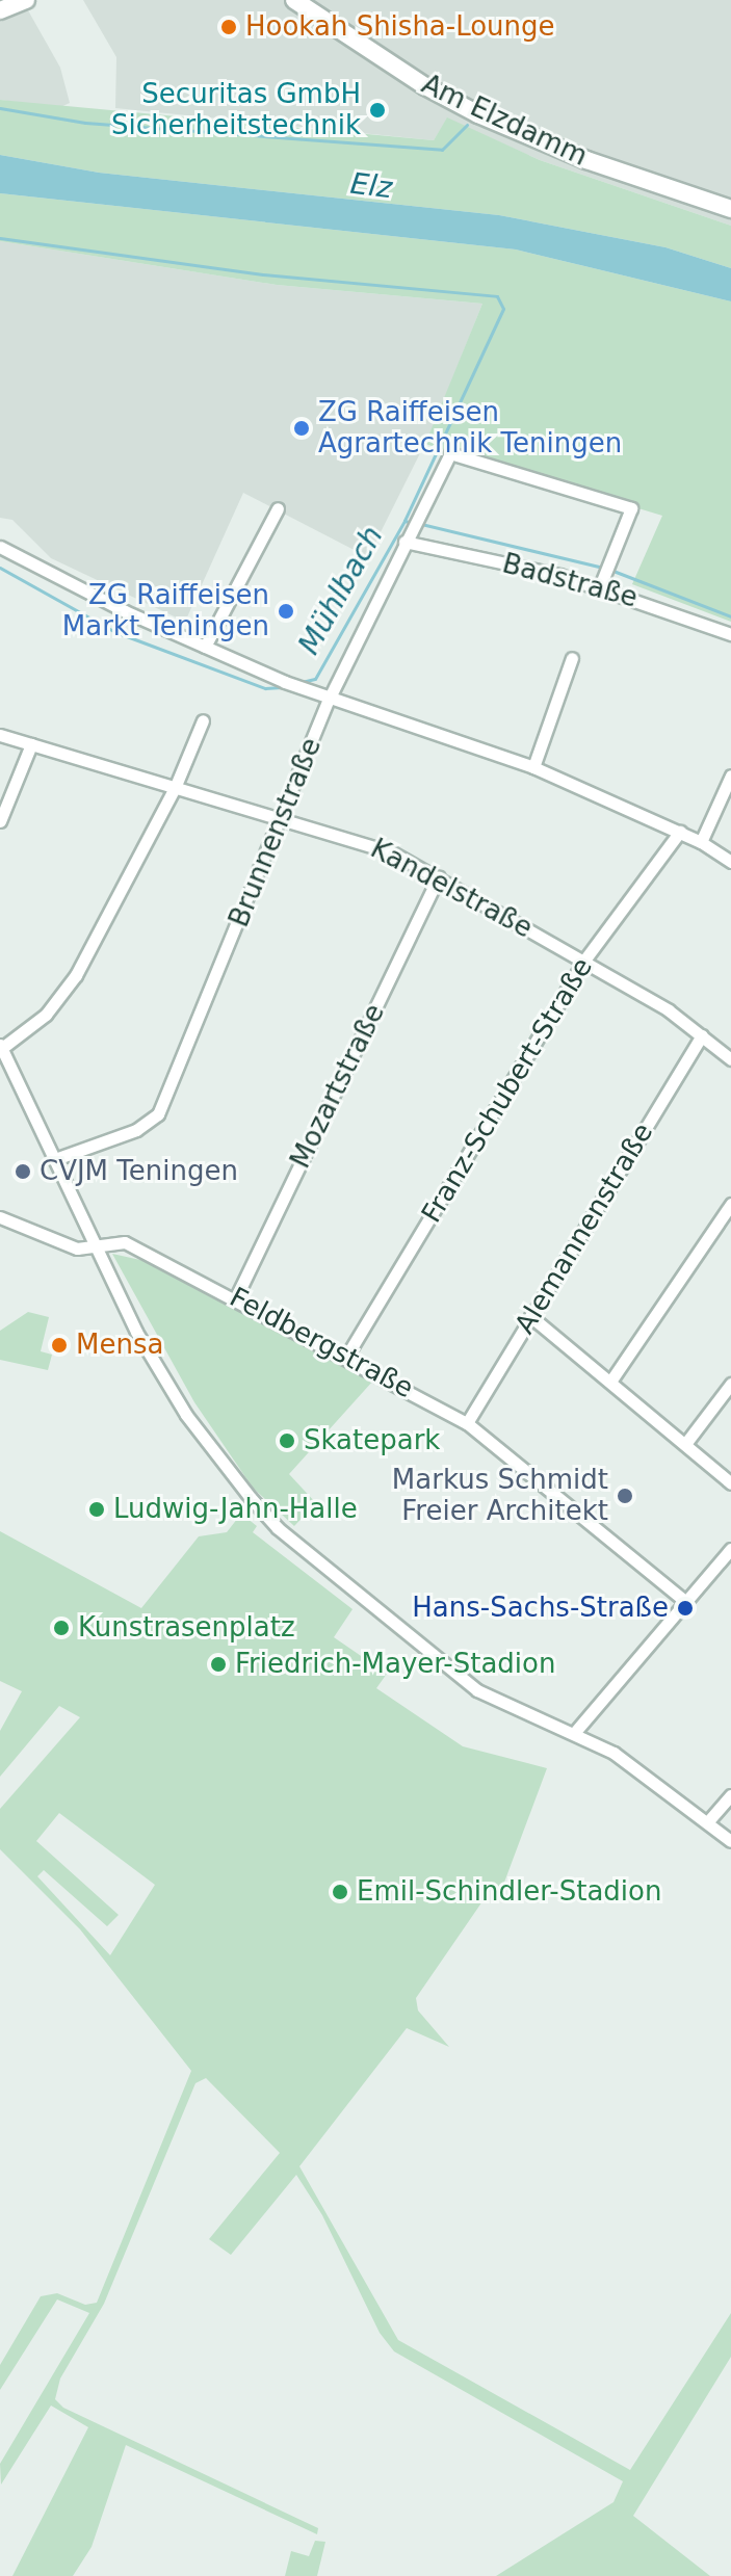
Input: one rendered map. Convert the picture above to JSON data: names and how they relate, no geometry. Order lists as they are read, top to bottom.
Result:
{
  "streets": {
    "street": [
      "Am Elzdamm",
      "Badstraße",
      "Brunnenstraße",
      "Kandelstraße",
      "Mozartstraße",
      "Franz-Schubert-Straße",
      "Alemannenstraße",
      "Feldbergstraße"
    ]
  },
  "crossings": [
    ["Badstraße", "Brunnenstraße"],
    ["Brunnenstraße", "Kandelstraße"],
    ["Kandelstraße", "Mozartstraße"],
    ["Kandelstraße", "Franz-Schubert-Straße"],
    ["Kandelstraße", "Alemannenstraße"],
    ["Mozartstraße", "Feldbergstraße"],
    ["Franz-Schubert-Straße", "Feldbergstraße"],
    ["Alemannenstraße", "Feldbergstraße"]
  ],
  "water": ["Elz", "Mühlbach"],
  "places": [
    "Hookah Shisha-Lounge",
    "Securitas GmbH Sicherheitstechnik",
    "ZG Raiffeisen Agrartechnik Teningen",
    "ZG Raiffeisen Markt Teningen",
    "CVJM Teningen",
    "Mensa",
    "Skatepark",
    "Markus Schmidt Freier Architekt",
    "Ludwig-Jahn-Halle",
    "Hans-Sachs-Straße",
    "Kunstrasenplatz",
    "Friedrich-Mayer-Stadion",
    "Emil-Schindler-Stadion"
  ]
}
